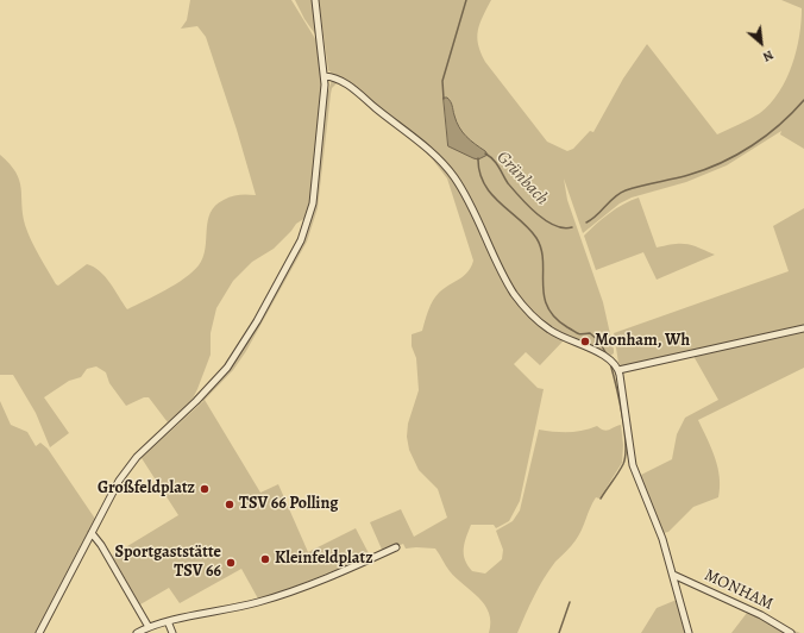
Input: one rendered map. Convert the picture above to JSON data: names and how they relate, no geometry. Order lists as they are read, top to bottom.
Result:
{
  "streets": {
    "street": ["MONHAM"]
  },
  "water": ["Grünbach"],
  "places": [
    "Monham, Wh",
    "Großfeldplatz",
    "TSV 66 Polling",
    "Kleinfeldplatz",
    "Sportgaststätte TSV 66"
  ],
  "north": "bottom right"
}
